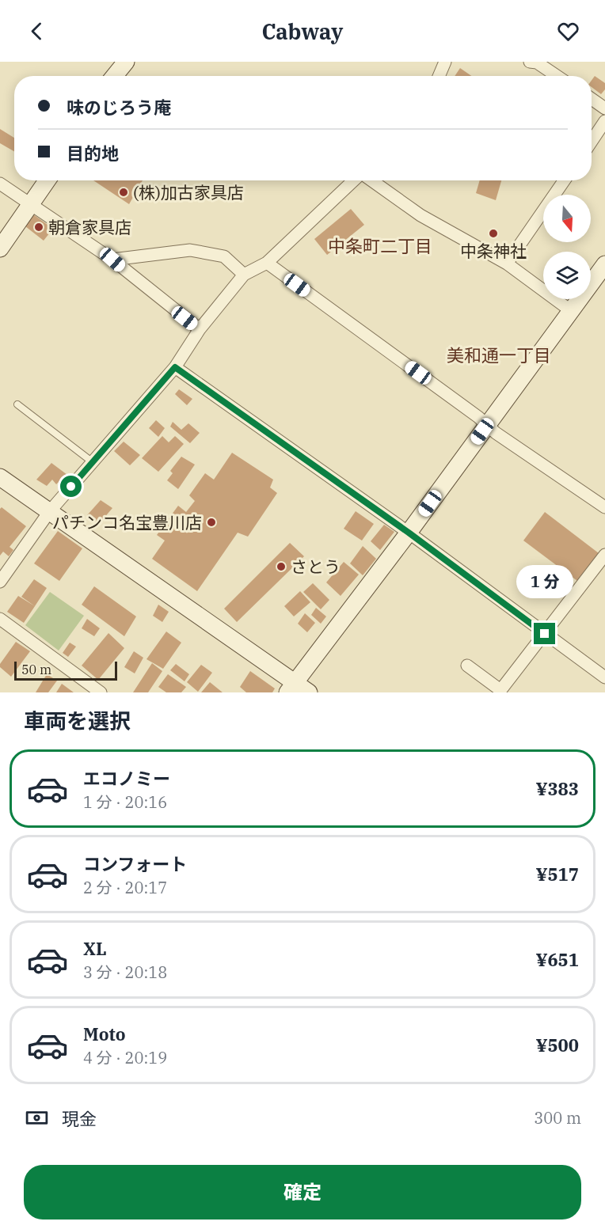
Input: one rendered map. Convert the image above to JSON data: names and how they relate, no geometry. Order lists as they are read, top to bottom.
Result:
{
  "districts": ["中条町二丁目", "美和通一丁目"],
  "places": [
    "(株)加古家具店",
    "朝倉家具店",
    "中条神社",
    "パチンコ名宝豊川店",
    "さとう"
  ],
  "scale_bar": "50 m",
  "north": "bottom",
  "page": {
    "header": "Cabway",
    "banner": ["味のじろう庵", "目的地"],
    "bubble": "1 分",
    "scale": "50 m",
    "heading": "車両を選択",
    "list": [
      {
        "name": "エコノミー",
        "note": "1 分 · 20:16",
        "value": "¥383"
      },
      {
        "name": "コンフォート",
        "note": "2 分 · 20:17",
        "value": "¥517"
      },
      {
        "name": "XL",
        "note": "3 分 · 20:18",
        "value": "¥651"
      },
      {
        "name": "Moto",
        "note": "4 分 · 20:19",
        "value": "¥500"
      }
    ],
    "pay": ["現金", "300 m"],
    "buttons": "確定"
  }
}
